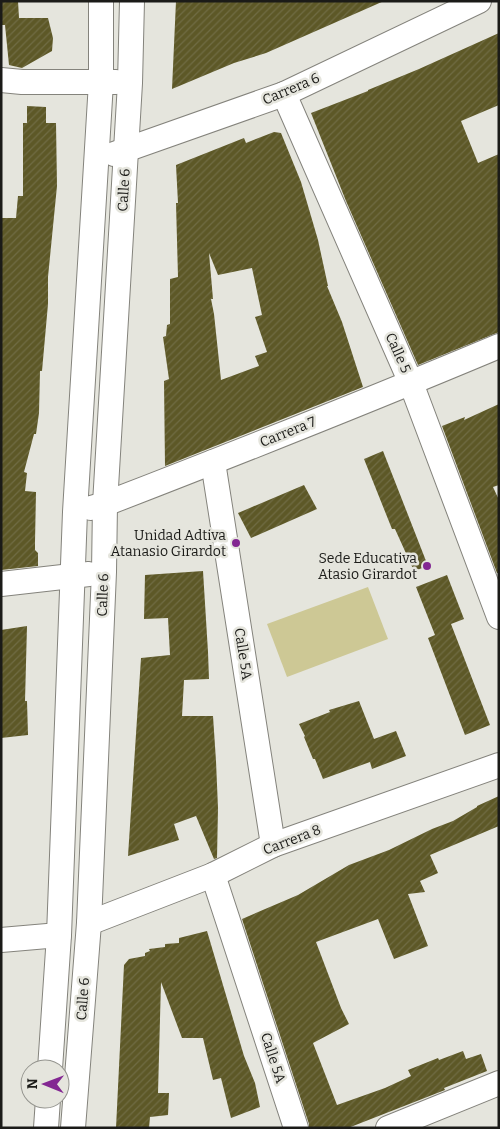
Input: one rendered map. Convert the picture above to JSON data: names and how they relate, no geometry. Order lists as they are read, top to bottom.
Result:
{
  "streets": {
    "street": [
      "Carrera 6",
      "Calle 6",
      "Calle 5",
      "Carrera 7",
      "Calle 5A",
      "Carrera 8"
    ]
  },
  "crossings": [
    ["Carrera 6", "Calle 6"],
    ["Carrera 6", "Calle 5"],
    ["Calle 6", "Carrera 7"],
    ["Calle 6", "Carrera 8"],
    ["Calle 5", "Carrera 7"],
    ["Carrera 7", "Calle 5A"],
    ["Calle 5A", "Carrera 8"]
  ],
  "places": ["Unidad Adtiva Atanasio Girardot", "Sede Educativa Atasio Girardot"],
  "north": "left"
}
